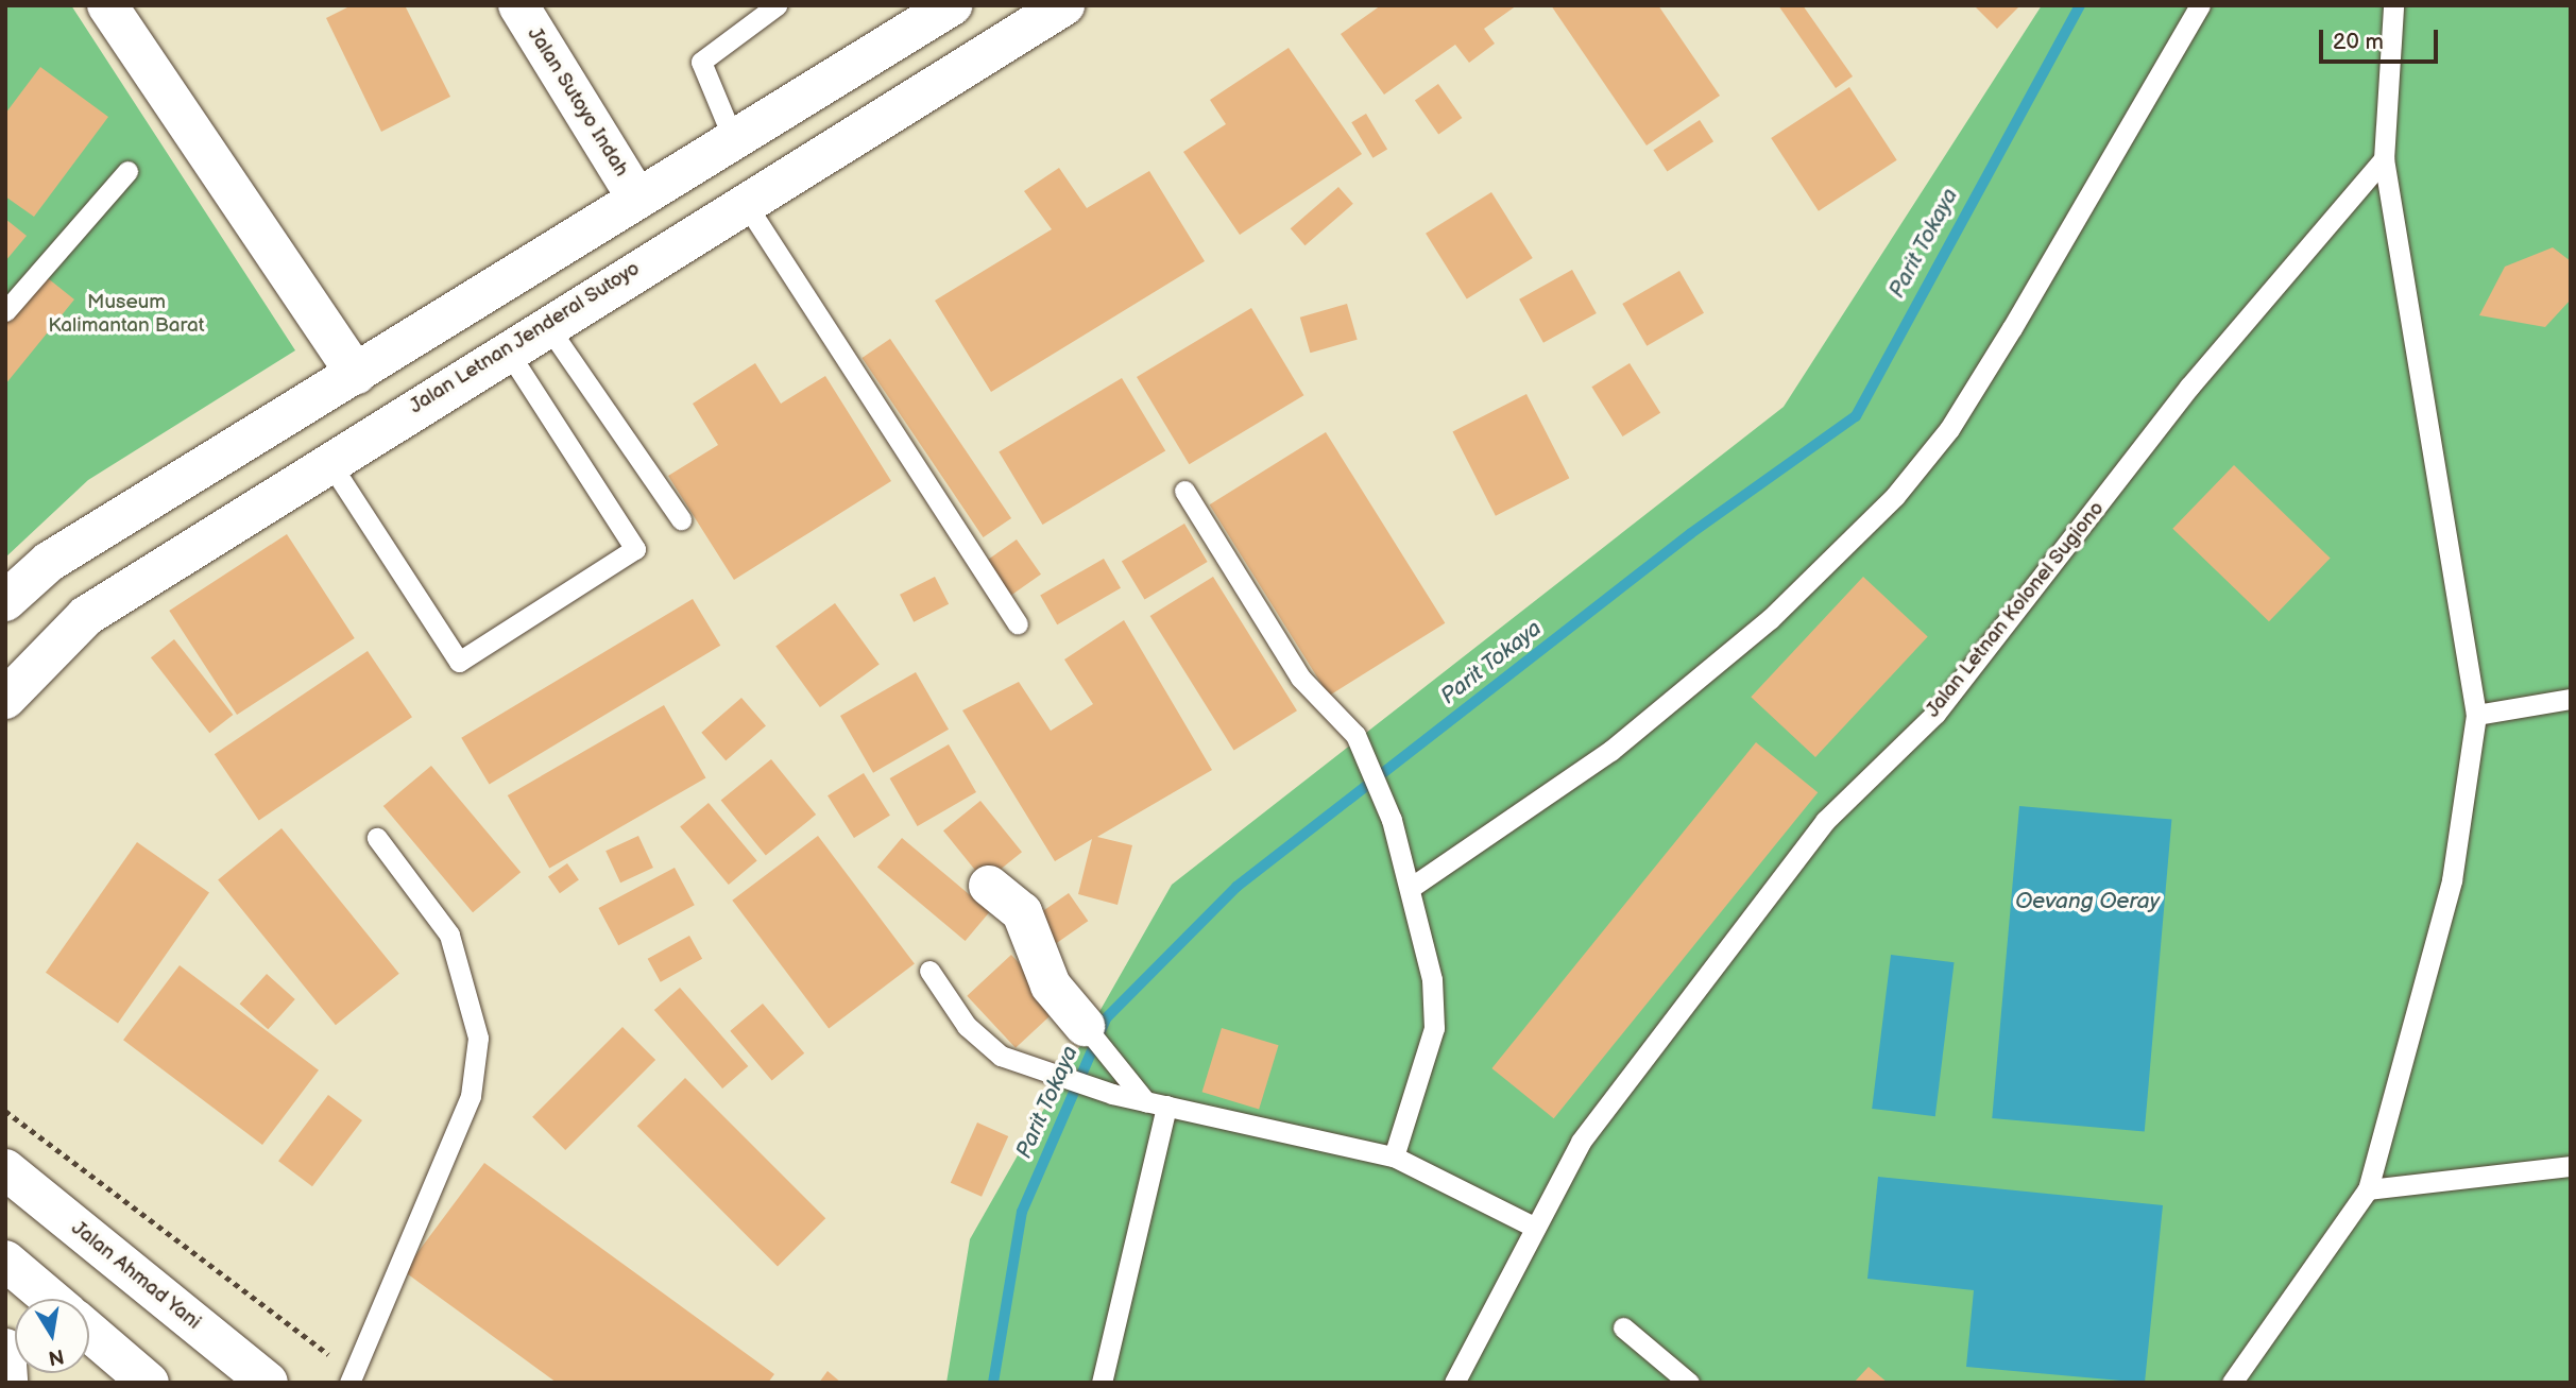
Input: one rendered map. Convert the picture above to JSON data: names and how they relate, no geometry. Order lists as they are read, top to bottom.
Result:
{
  "streets": {
    "main road": ["Jalan Sutoyo Indah", "Jalan Letnan Jenderal Sutoyo", "Jalan Ahmad Yani"],
    "lane": ["Jalan Letnan Kolonel Sugiono"]
  },
  "water": ["Parit Tokaya", "Oevang Oeray"],
  "parks": ["Museum Kalimantan Barat"],
  "scale_bar": "20 m",
  "north": "bottom"
}
